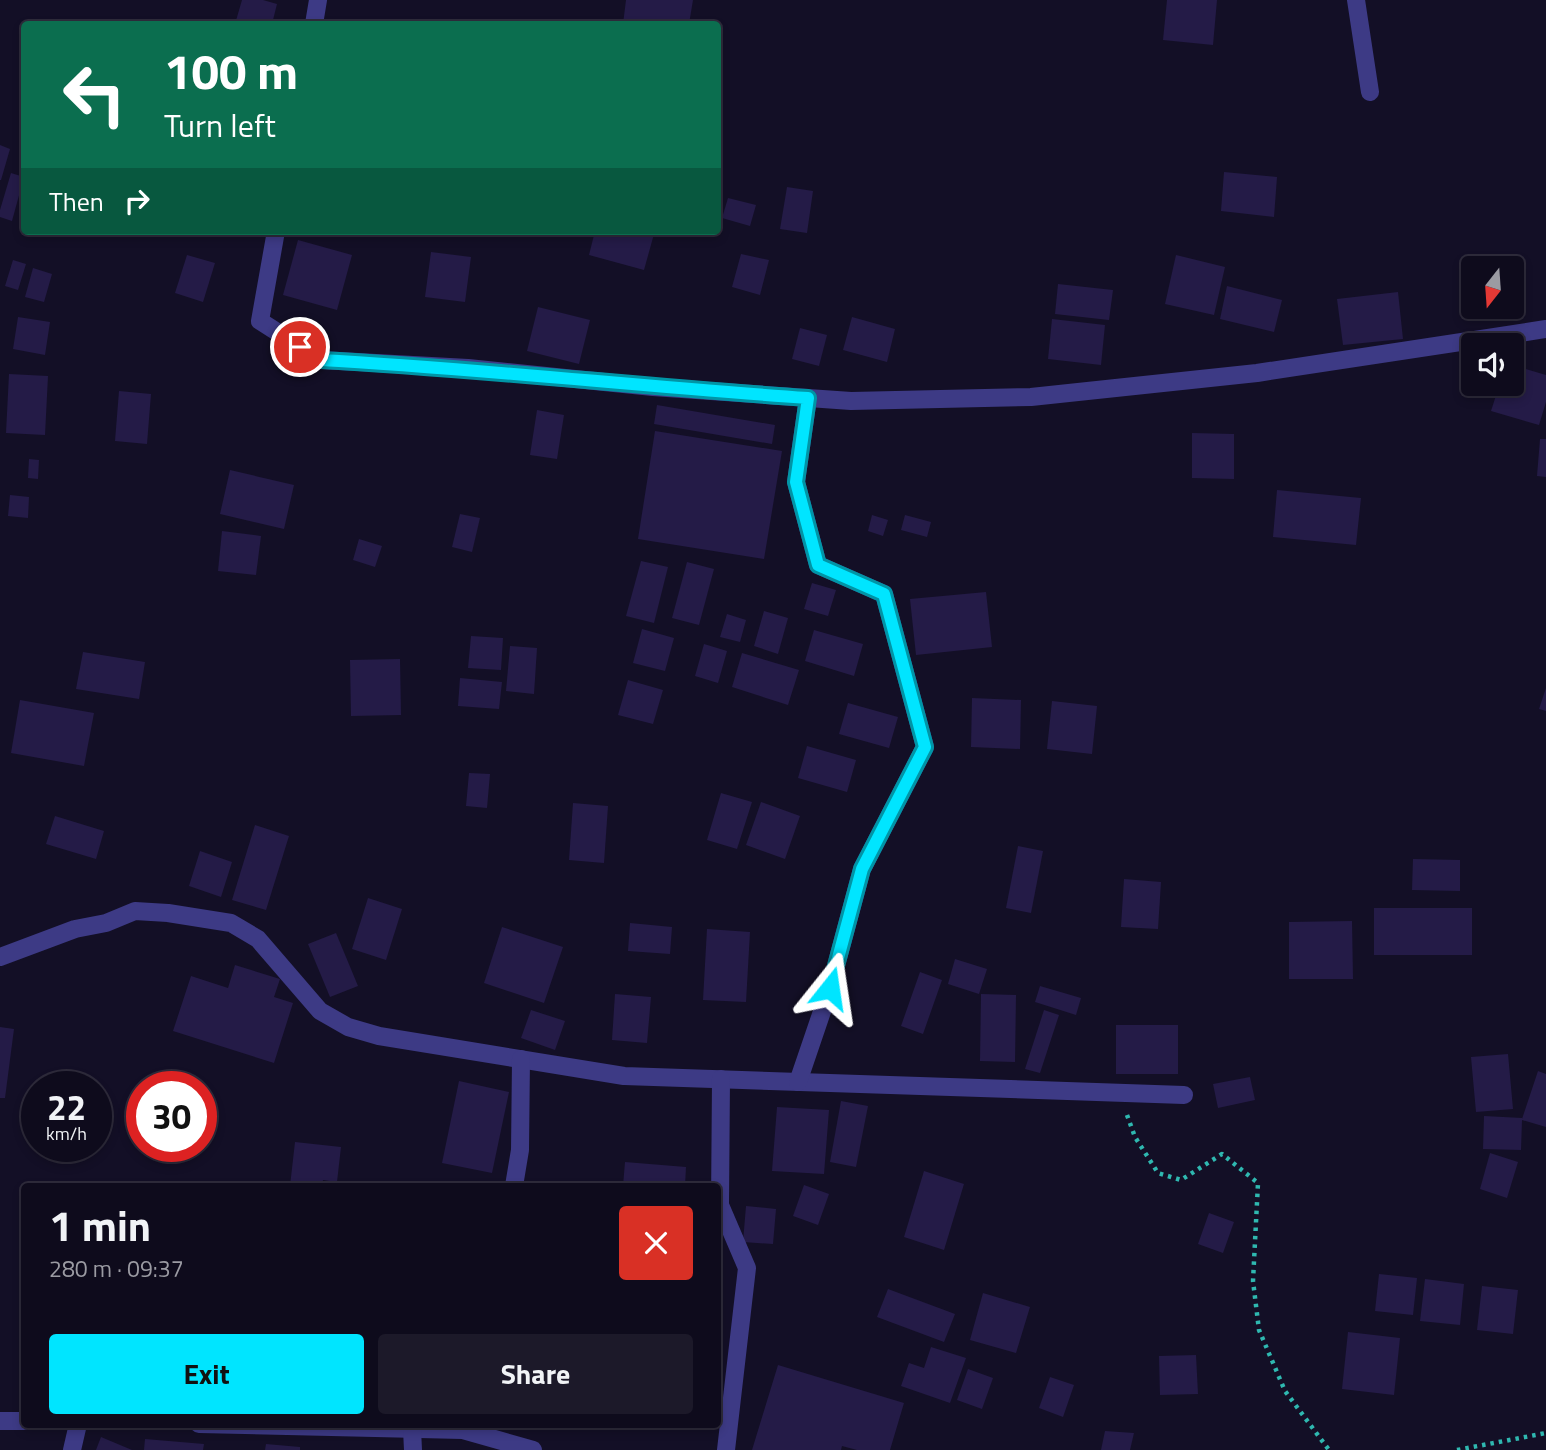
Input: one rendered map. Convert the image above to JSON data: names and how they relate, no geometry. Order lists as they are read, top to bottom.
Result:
{
  "north": "bottom",
  "page": {
    "turn": ["100 m", "Turn left"],
    "then": "Then",
    "speed": "22 km/h",
    "limit": "30",
    "heading": ["1 min", "280 m · 09:37"],
    "buttons": ["Exit", "Share"]
  }
}
